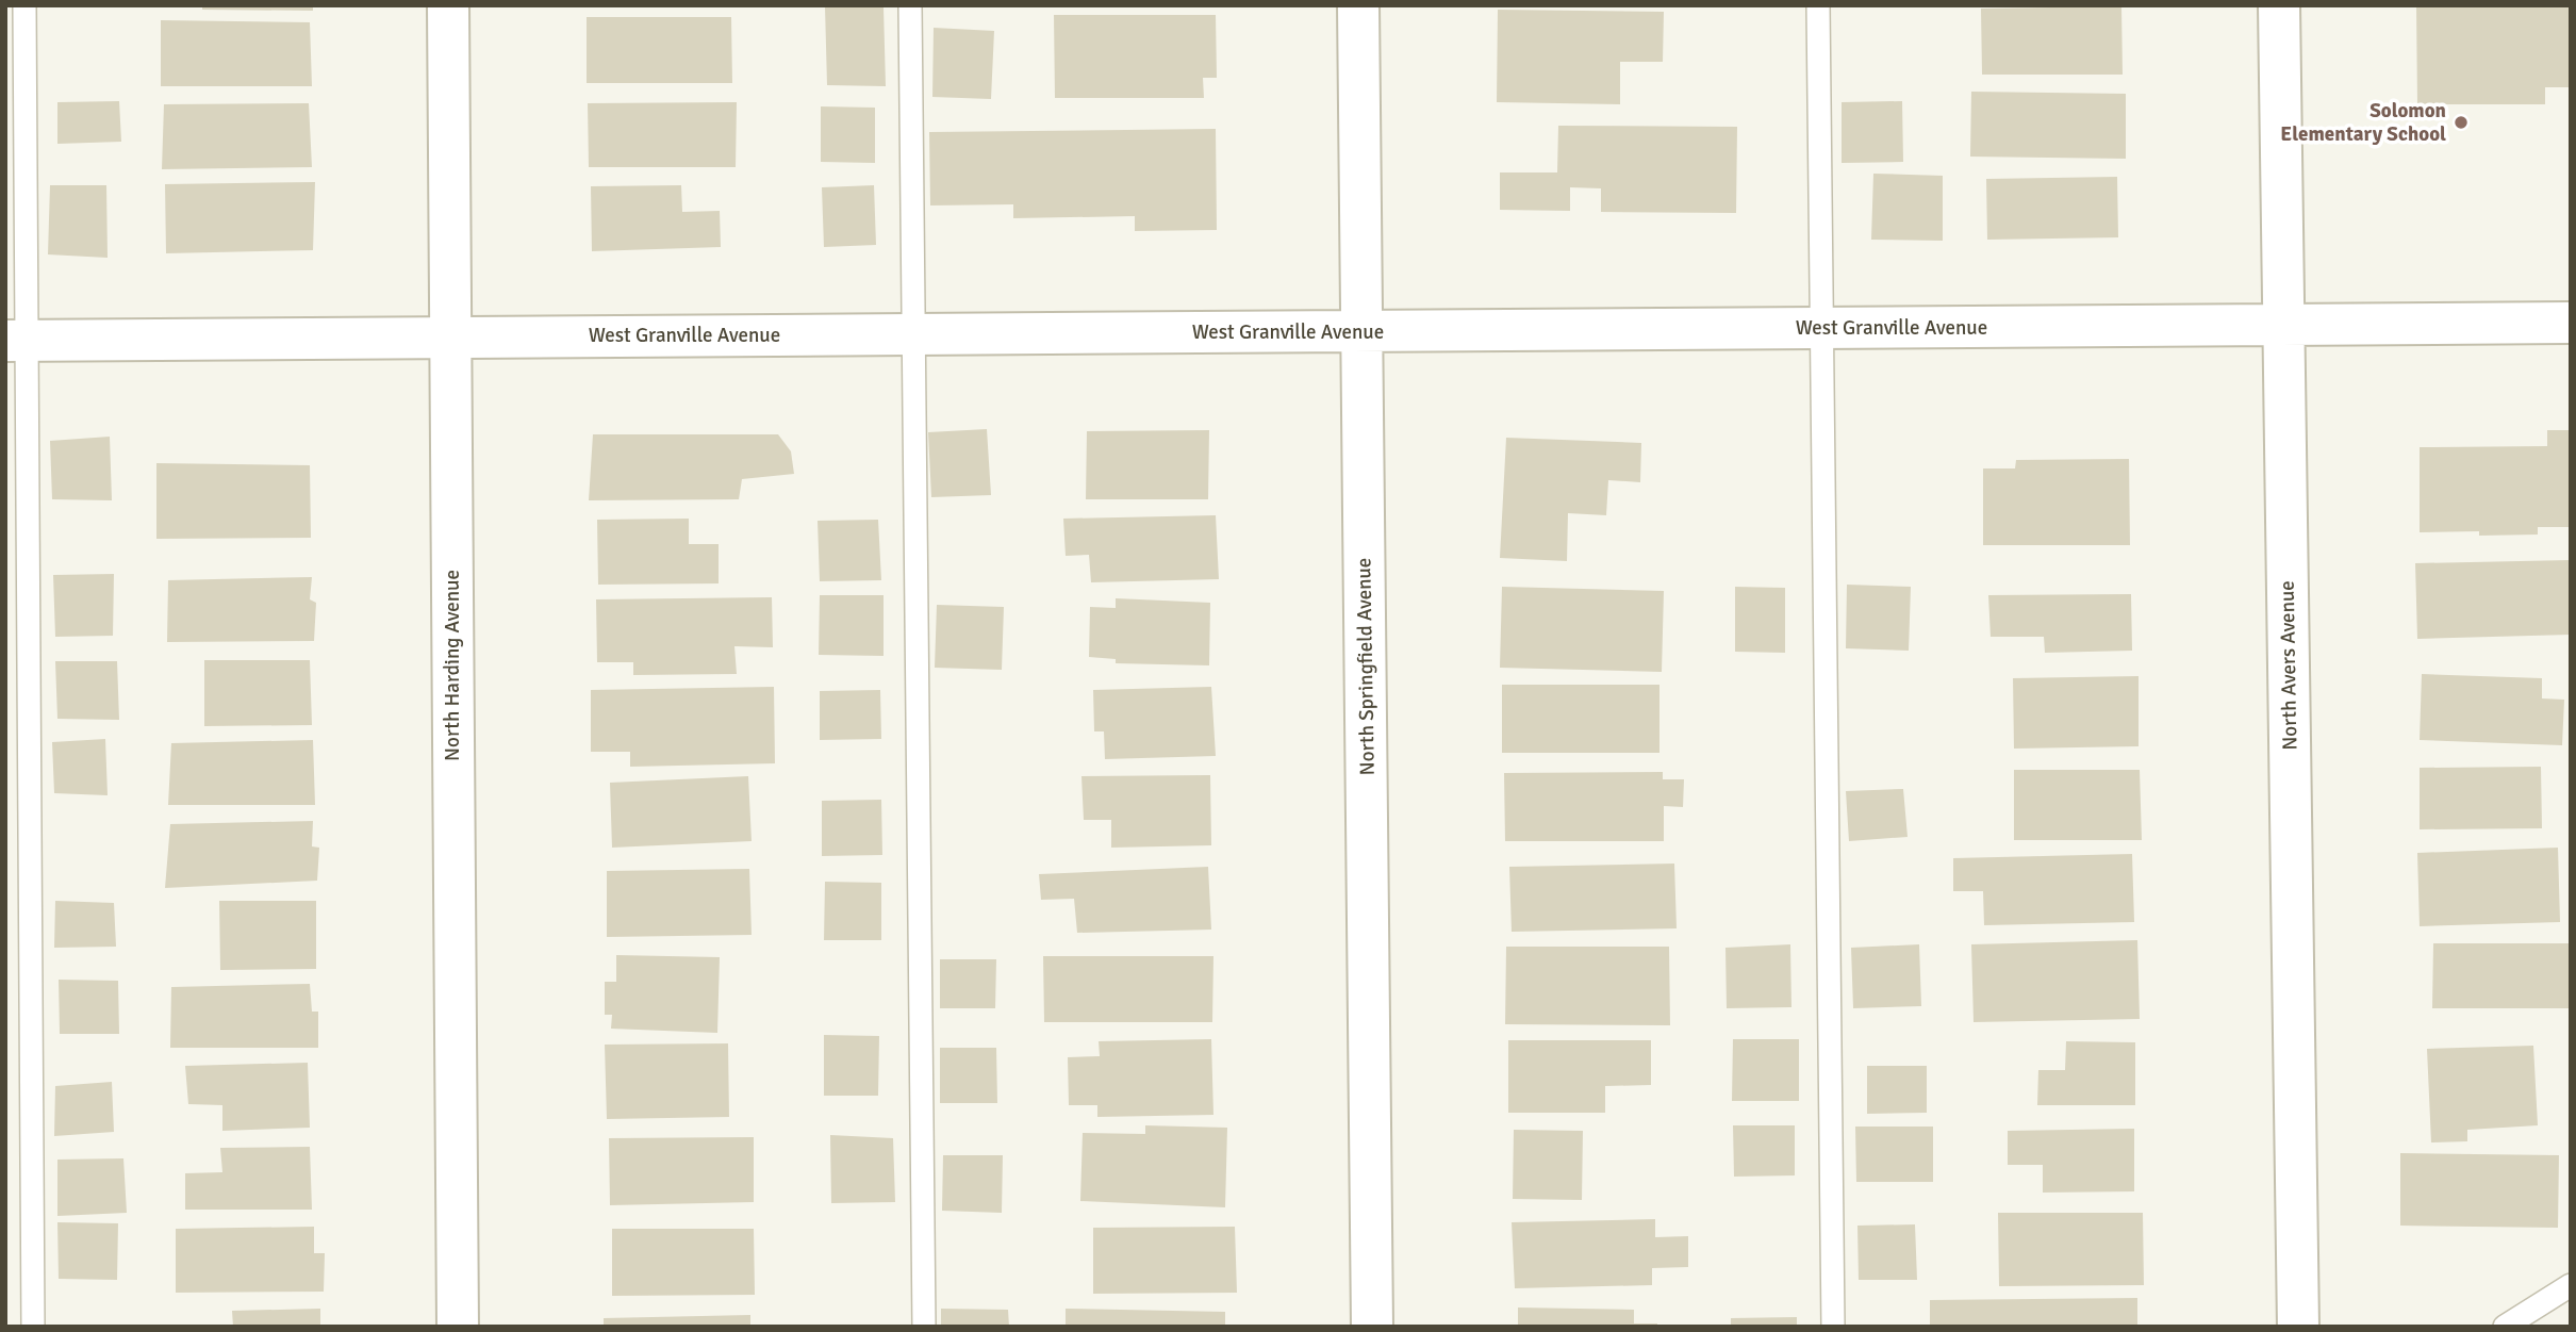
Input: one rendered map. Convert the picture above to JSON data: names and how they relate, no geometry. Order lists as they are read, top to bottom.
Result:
{
  "streets": {
    "street": [
      "West Granville Avenue",
      "North Harding Avenue",
      "North Avers Avenue",
      "North Springfield Avenue"
    ]
  },
  "crossings": [
    ["West Granville Avenue", "North Harding Avenue"],
    ["West Granville Avenue", "North Avers Avenue"],
    ["West Granville Avenue", "North Springfield Avenue"]
  ],
  "places": ["Solomon Elementary School"]
}
